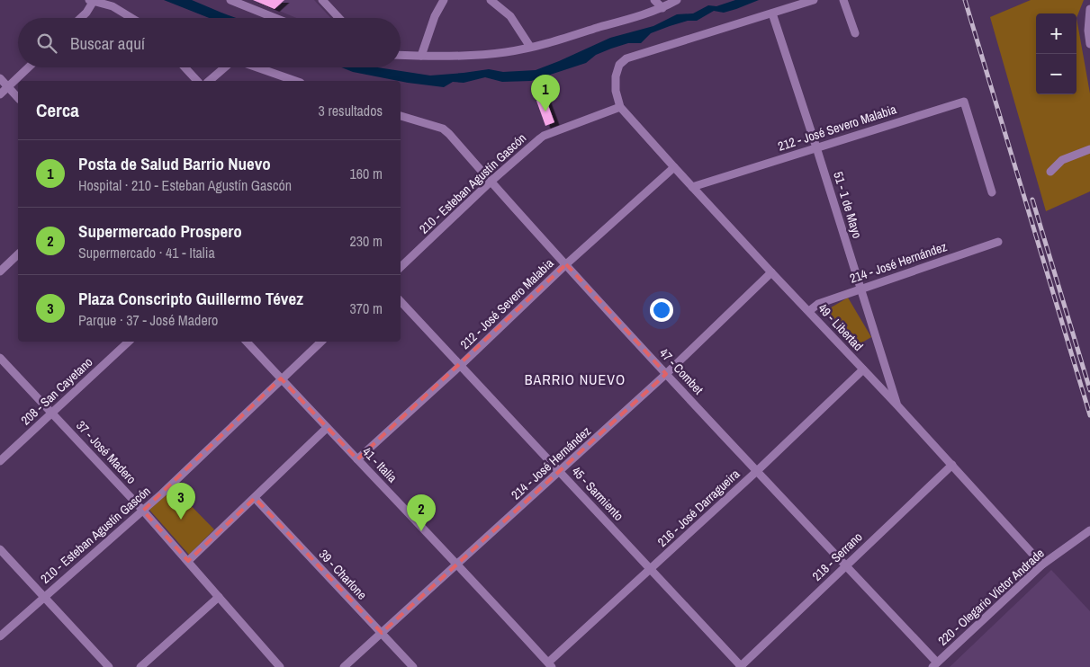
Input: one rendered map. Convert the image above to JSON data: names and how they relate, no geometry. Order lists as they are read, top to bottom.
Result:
{
  "streets": {
    "street": [
      "212 - José Severo Malabia",
      "210 - Esteban Agustín Gascón",
      "51 - 1 de Mayo",
      "214 - José Hernández",
      "49 - Libertad",
      "47 - Combet",
      "208 - San Cayetano",
      "37 - José Madero",
      "41 - Italia",
      "45 - Sarmiento",
      "216 - José Darragueira",
      "218 - Serrano",
      "39 - Charlone",
      "220 - Olegario Víctor Andrade"
    ]
  },
  "crossings": [
    ["212 - José Severo Malabia", "51 - 1 de Mayo"],
    ["212 - José Severo Malabia", "49 - Libertad"],
    ["212 - José Severo Malabia", "47 - Combet"],
    ["212 - José Severo Malabia", "41 - Italia"],
    ["212 - José Severo Malabia", "45 - Sarmiento"],
    ["210 - Esteban Agustín Gascón", "49 - Libertad"],
    ["210 - Esteban Agustín Gascón", "47 - Combet"],
    ["210 - Esteban Agustín Gascón", "37 - José Madero"],
    ["210 - Esteban Agustín Gascón", "41 - Italia"],
    ["51 - 1 de Mayo", "214 - José Hernández"],
    ["51 - 1 de Mayo", "49 - Libertad"],
    ["214 - José Hernández", "49 - Libertad"],
    ["214 - José Hernández", "47 - Combet"],
    ["214 - José Hernández", "41 - Italia"],
    ["214 - José Hernández", "45 - Sarmiento"],
    ["214 - José Hernández", "39 - Charlone"],
    ["49 - Libertad", "216 - José Darragueira"],
    ["49 - Libertad", "218 - Serrano"],
    ["49 - Libertad", "220 - Olegario Víctor Andrade"],
    ["47 - Combet", "216 - José Darragueira"],
    ["47 - Combet", "218 - Serrano"],
    ["47 - Combet", "220 - Olegario Víctor Andrade"],
    ["208 - San Cayetano", "37 - José Madero"],
    ["41 - Italia", "216 - José Darragueira"],
    ["45 - Sarmiento", "216 - José Darragueira"],
    ["45 - Sarmiento", "218 - Serrano"]
  ],
  "districts": ["BARRIO NUEVO"],
  "page": {
    "map_buttons": ["+", "−"],
    "search": "Buscar aquí",
    "pins": ["1", "3", "2"],
    "heading": ["Cerca", "3 resultados"],
    "list": [
      {
        "mark": "1",
        "name": "Posta de Salud Barrio Nuevo",
        "note": "Hospital · 210 - Esteban Agustín Gascón",
        "value": "160 m"
      },
      {
        "mark": "2",
        "name": "Supermercado Prospero",
        "note": "Supermercado · 41 - Italia",
        "value": "230 m"
      },
      {
        "mark": "3",
        "name": "Plaza Conscripto Guillermo Tévez",
        "note": "Parque · 37 - José Madero",
        "value": "370 m"
      }
    ]
  }
}
